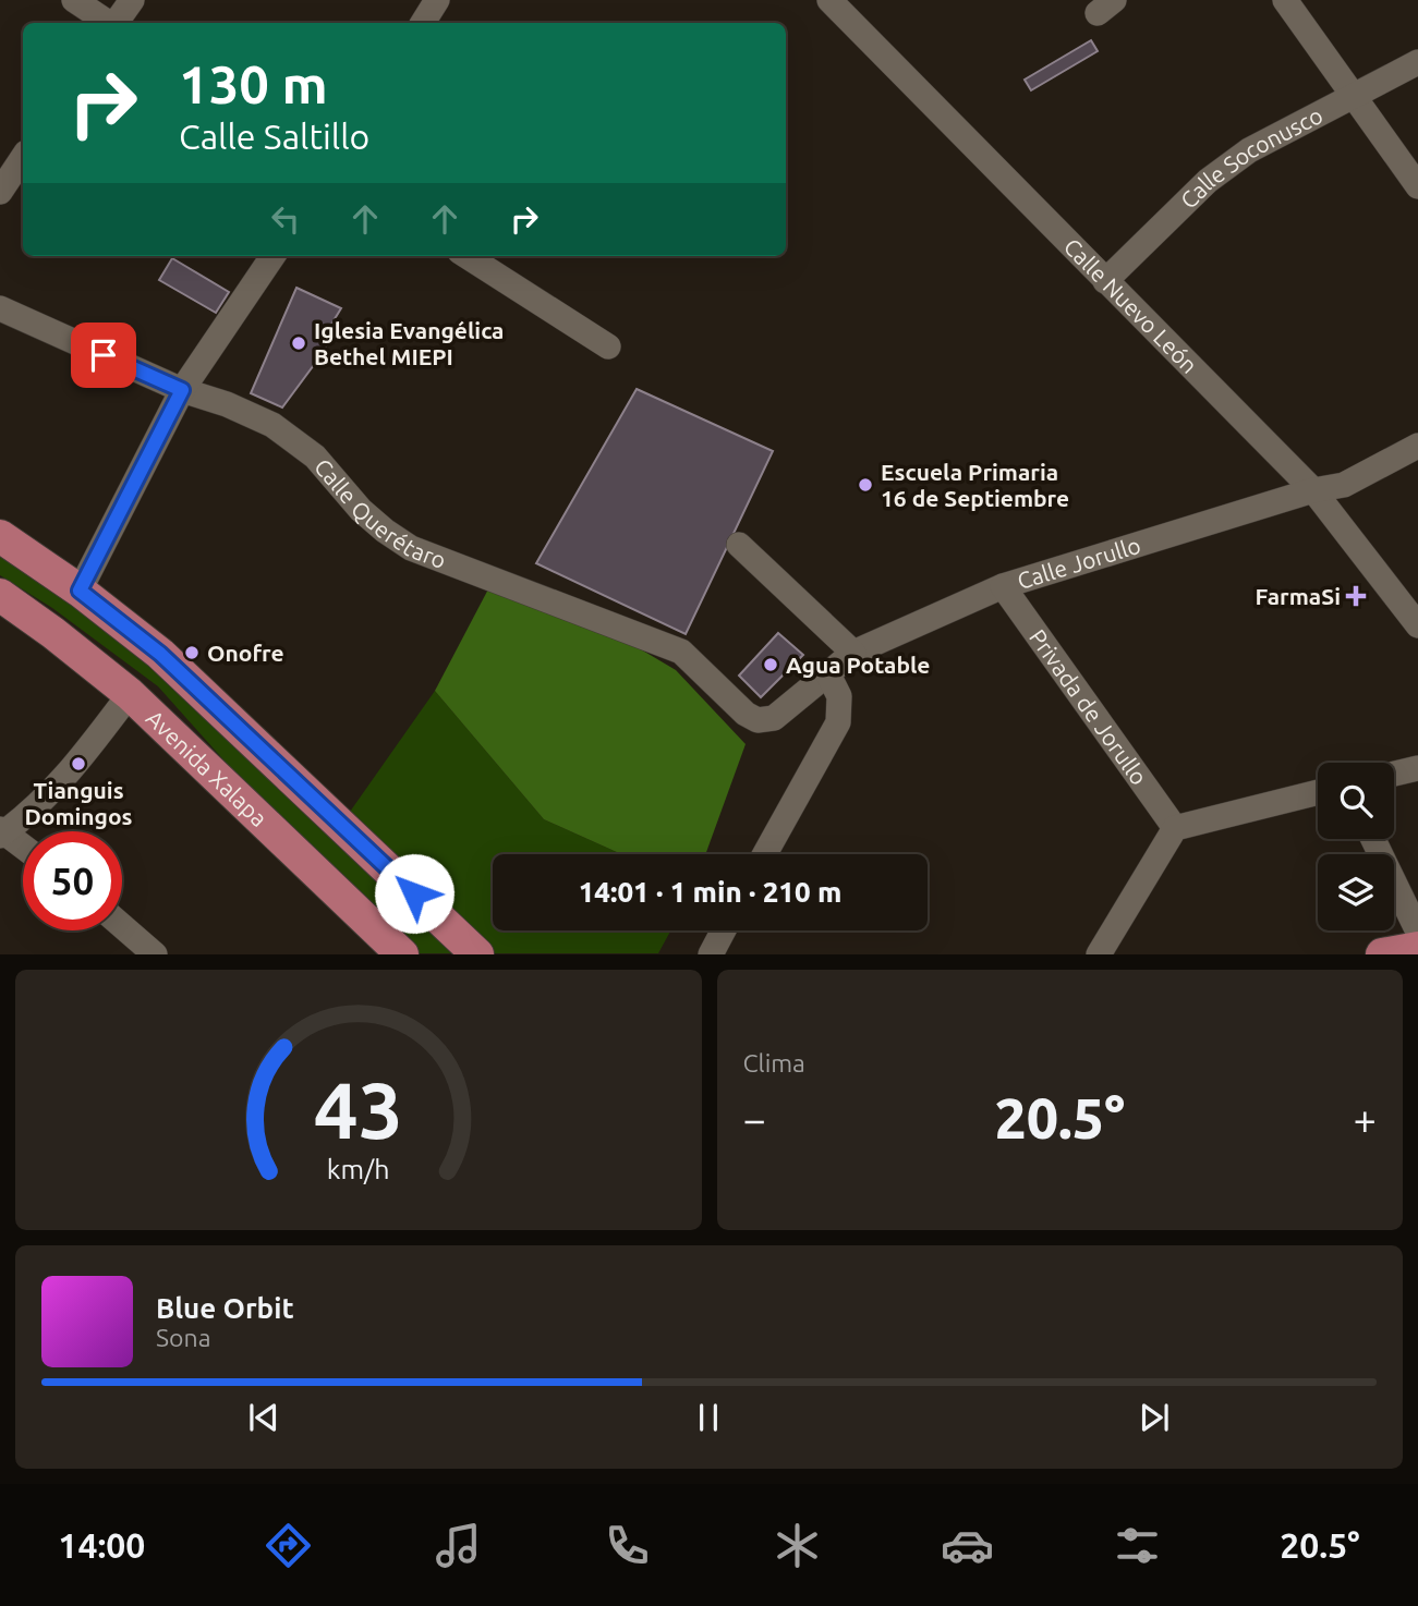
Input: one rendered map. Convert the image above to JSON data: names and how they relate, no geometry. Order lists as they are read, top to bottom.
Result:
{
  "streets": {
    "main road": ["Avenida Xalapa"],
    "street": [
      "Calle Soconusco",
      "Calle Nuevo León",
      "Calle Querétaro",
      "Calle Jorullo",
      "Privada de Jorullo"
    ]
  },
  "crossings": [
    ["Calle Soconusco", "Calle Nuevo León"],
    ["Calle Nuevo León", "Calle Jorullo"],
    ["Calle Querétaro", "Calle Jorullo"],
    ["Calle Jorullo", "Privada de Jorullo"]
  ],
  "places": {
    "other": [
      "Iglesia Evangélica Bethel MIEPI",
      "Escuela Primaria 16 de Septiembre",
      "Onofre",
      "Agua Potable",
      "Tianguis Domingos"
    ],
    "health": ["FarmaSi"]
  },
  "page": {
    "turn": ["130 m", "Calle Saltillo"],
    "limit": "50",
    "trip": "14:01 · 1 min · 210 m",
    "tile": "Clima",
    "heat": ["−", "20.5°", "+"],
    "song": ["Blue Orbit", "Sona"],
    "tabs": ["14:00", "20.5°"],
    "gauge": ["43", "km/h"]
  }
}
